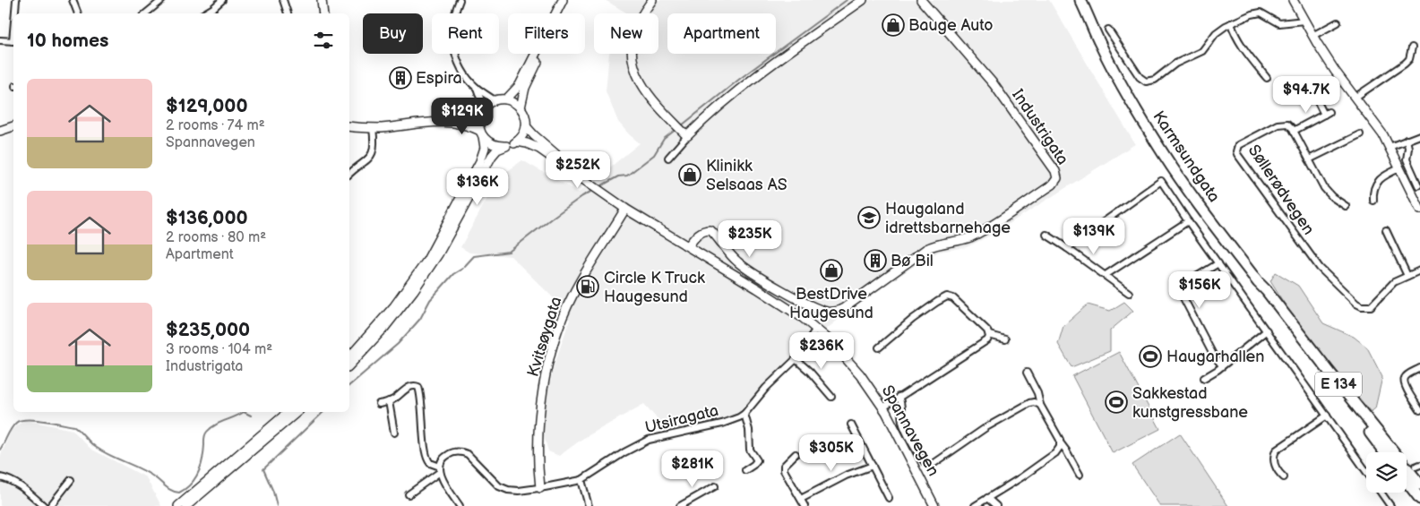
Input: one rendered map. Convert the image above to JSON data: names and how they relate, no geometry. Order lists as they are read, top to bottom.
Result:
{
  "streets": {
    "highway": ["Karmsundgata", "E 134"],
    "main road": ["Industrigata", "Kvitsøygata", "Spannavegen"],
    "street": ["Søllerødvegen", "Utsiragata"]
  },
  "crossings": [
    ["Industrigata", "Spannavegen"],
    ["Kvitsøygata", "Utsiragata"],
    ["Kvitsøygata", "Spannavegen"]
  ],
  "places": {
    "shop": ["Bauge Auto", "Klinikk Selsaas AS", "BestDrive Haugesund"],
    "building": ["Espira", "Bø Bil"],
    "school or university": ["Haugaland idrettsbarnehage"],
    "fuel station": ["Circle K Truck Haugesund"],
    "sports": ["Haugarhallen", "Sakkestad kunstgressbane"]
  },
  "page": {
    "chip": [
      "Buy",
      "Rent",
      "Filters",
      "New",
      "Apartment"
    ],
    "heading": "10 homes",
    "list": [
      {
        "name": "$129,000",
        "note": "2 rooms · 74 m² · Spannavegen"
      },
      {
        "name": "$136,000",
        "note": "2 rooms · 80 m² · Apartment"
      },
      {
        "name": "$235,000",
        "note": "3 rooms · 104 m² · Industrigata"
      }
    ],
    "price": [
      "$94.7K",
      "$129K",
      "$252K",
      "$136K",
      "$139K",
      "$235K",
      "$156K",
      "$236K",
      "$305K",
      "$281K"
    ]
  }
}
